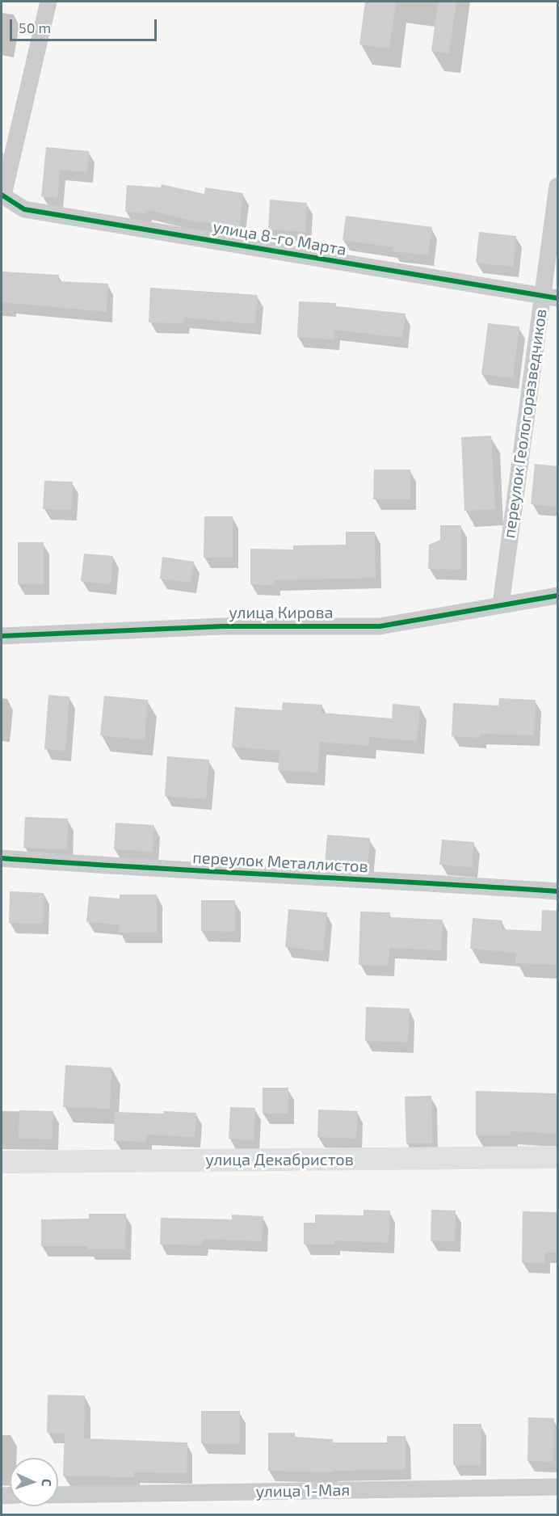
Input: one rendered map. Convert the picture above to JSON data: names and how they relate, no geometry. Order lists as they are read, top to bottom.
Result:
{
  "streets": {
    "street": [
      "улица 8-го Марта",
      "переулок Геологоразведчиков",
      "улица Кирова",
      "переулок Металлистов",
      "улица Декабристов",
      "улица 1-Мая"
    ]
  },
  "crossings": [
    ["улица 8-го Марта", "переулок Геологоразведчиков"],
    ["переулок Геологоразведчиков", "улица Кирова"]
  ],
  "scale_bar": "50 m",
  "north": "right"
}
